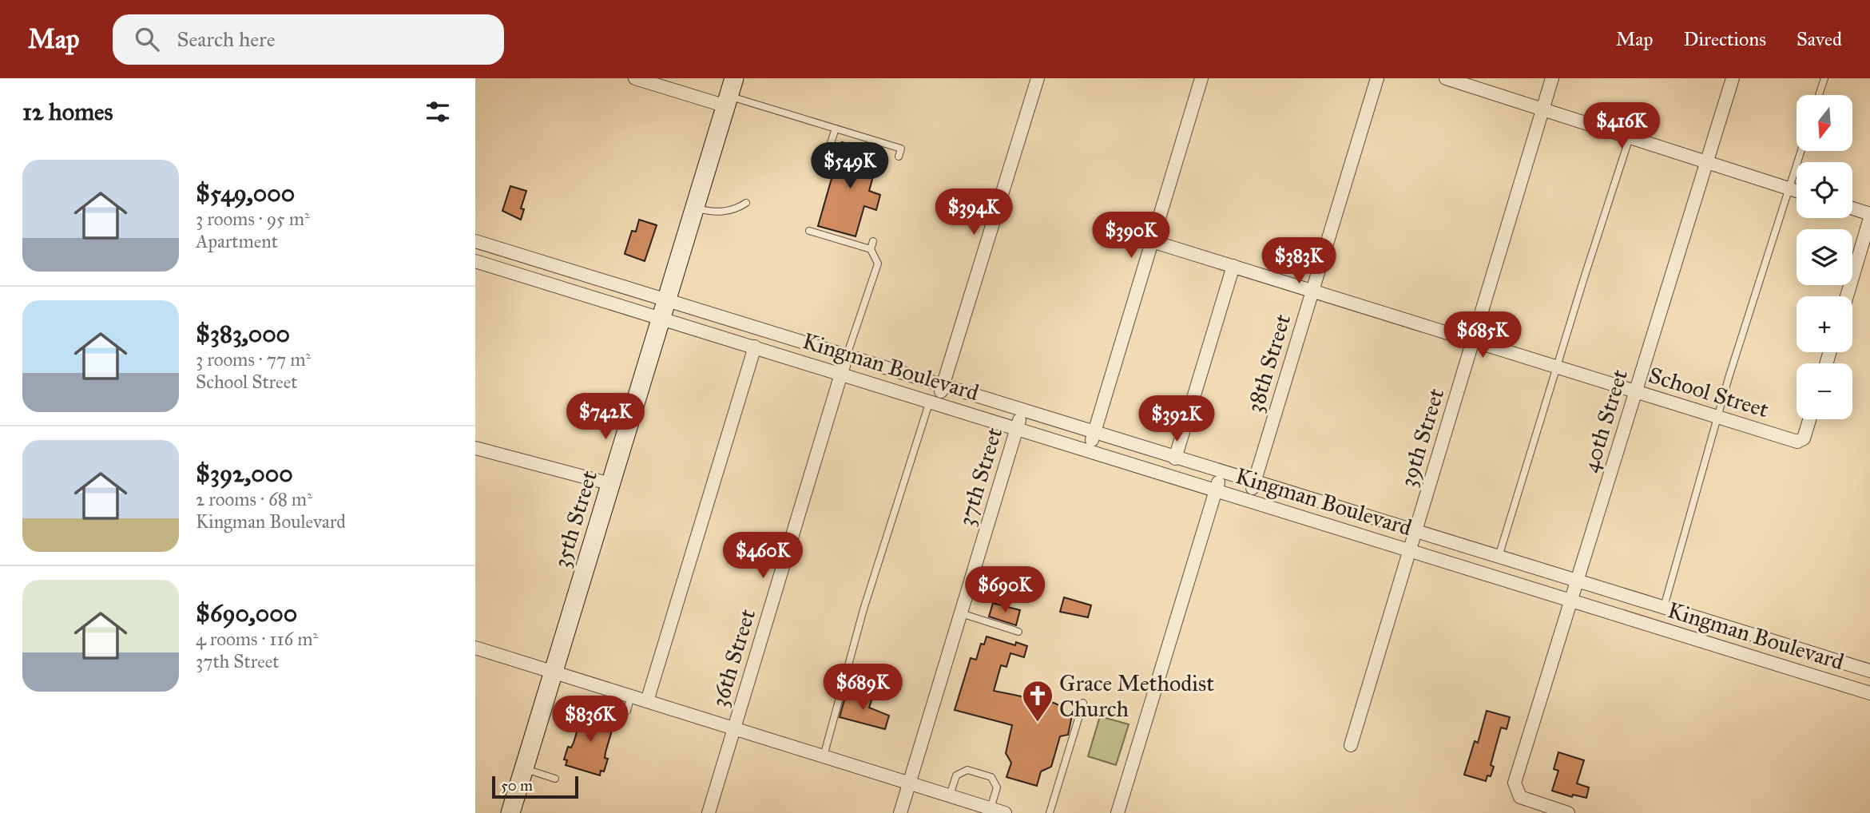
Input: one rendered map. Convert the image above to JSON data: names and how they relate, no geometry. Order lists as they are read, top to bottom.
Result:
{
  "streets": {
    "street": [
      "38th Street",
      "Kingman Boulevard",
      "School Street",
      "40th Street",
      "39th Street",
      "37th Street",
      "35th Street",
      "36th Street"
    ]
  },
  "crossings": [
    ["38th Street", "Kingman Boulevard"],
    ["38th Street", "School Street"],
    ["Kingman Boulevard", "40th Street"],
    ["Kingman Boulevard", "39th Street"],
    ["Kingman Boulevard", "37th Street"],
    ["Kingman Boulevard", "35th Street"],
    ["Kingman Boulevard", "36th Street"],
    ["School Street", "40th Street"],
    ["School Street", "39th Street"]
  ],
  "places": {
    "church": ["Grace Methodist Church"]
  },
  "scale_bar": "50 m",
  "north": "bottom",
  "page": {
    "header": "Map",
    "search": "Search here",
    "nav": ["Map", "Directions", "Saved"],
    "heading": "12 homes",
    "map_buttons": ["+", "−"],
    "price": [
      "$416K",
      "$549K",
      "$394K",
      "$390K",
      "$383K",
      "$685K",
      "$742K",
      "$392K",
      "$460K",
      "$690K",
      "$689K",
      "$836K"
    ],
    "list": [
      {
        "name": "$549,000",
        "note": "3 rooms · 95 m² · Apartment"
      },
      {
        "name": "$383,000",
        "note": "3 rooms · 77 m² · School Street"
      },
      {
        "name": "$392,000",
        "note": "2 rooms · 68 m² · Kingman Boulevard"
      },
      {
        "name": "$690,000",
        "note": "4 rooms · 116 m² · 37th Street"
      }
    ],
    "scale": "50 m"
  }
}
